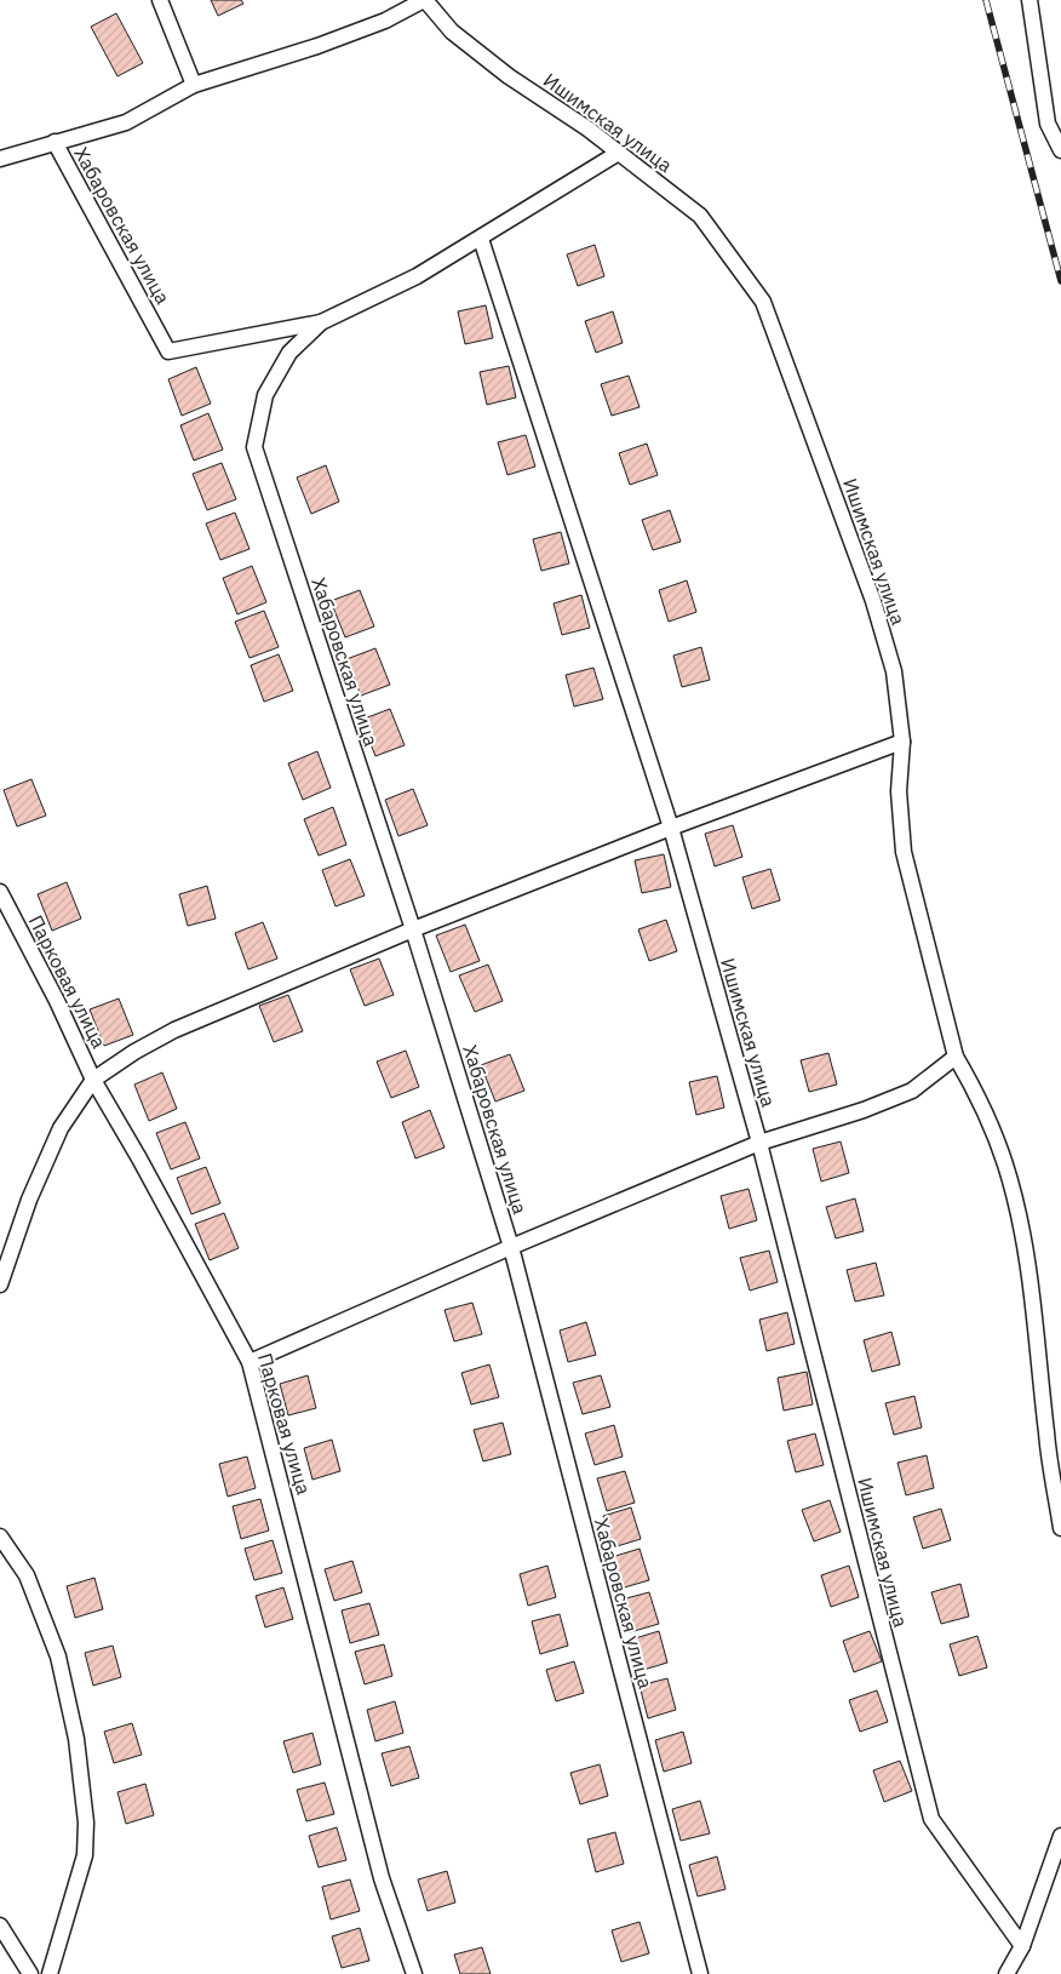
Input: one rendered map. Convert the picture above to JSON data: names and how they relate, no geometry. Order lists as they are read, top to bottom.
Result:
{
  "streets": {
    "street": ["Ишимская улица", "Хабаровская улица", "Парковая улица"]
  },
  "crossings": [
    ["Ишимская улица", "Хабаровская улица"]
  ]
}
